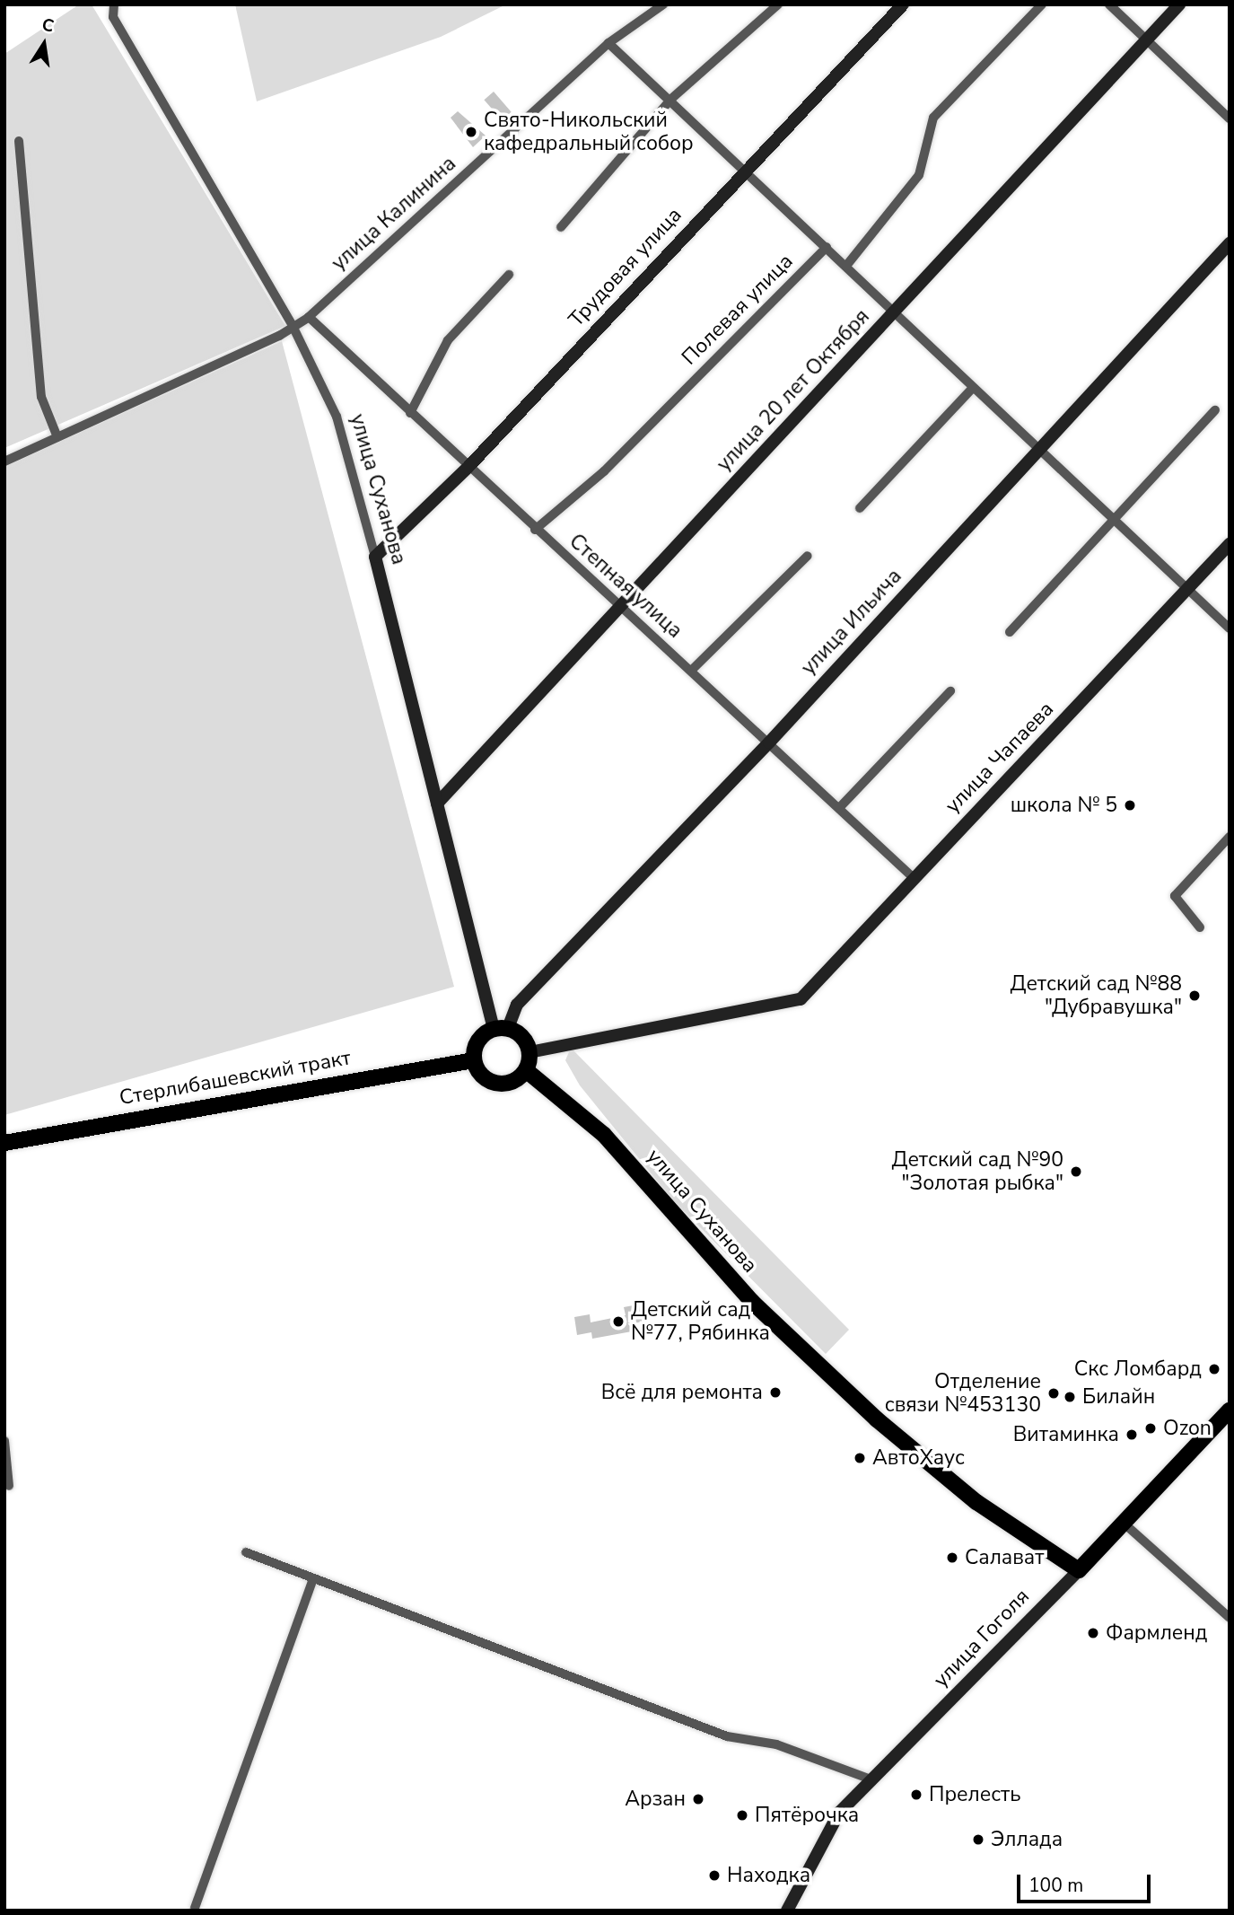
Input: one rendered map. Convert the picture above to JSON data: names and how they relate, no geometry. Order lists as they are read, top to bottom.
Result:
{
  "streets": {
    "main road": [
      "Трудовая улица",
      "улица 20 лет Октября",
      "улица Суханова",
      "улица Ильича",
      "улица Чапаева",
      "Стерлибашевский тракт",
      "улица Гоголя"
    ],
    "street": ["улица Калинина", "Полевая улица", "Степная улица"]
  },
  "crossings": [
    ["улица Калинина", "улица Суханова"],
    ["улица Калинина", "Степная улица"],
    ["Трудовая улица", "улица Суханова"],
    ["Трудовая улица", "Степная улица"],
    ["Полевая улица", "Степная улица"],
    ["улица 20 лет Октября", "улица Суханова"],
    ["улица 20 лет Октября", "Степная улица"],
    ["улица Суханова", "улица Ильича"],
    ["улица Суханова", "улица Чапаева"],
    ["улица Суханова", "Стерлибашевский тракт"],
    ["улица Суханова", "улица Гоголя"],
    ["Степная улица", "улица Ильича"],
    ["Степная улица", "улица Чапаева"],
    ["улица Ильича", "улица Чапаева"],
    ["улица Ильича", "Стерлибашевский тракт"],
    ["улица Чапаева", "Стерлибашевский тракт"]
  ],
  "places": [
    "Свято-Никольский кафедральный собор",
    "школа № 5",
    "Детский сад №88 \"Дубравушка\"",
    "Детский сад №90 \"Золотая рыбка\"",
    "Детский сад №77, Рябинка",
    "Скс Ломбард",
    "Всё для ремонта",
    "Отделение связи №453130",
    "Билайн",
    "Ozon",
    "Витаминка",
    "АвтоХаус",
    "Салават",
    "Фармленд",
    "Прелесть",
    "Арзан",
    "Пятёрочка",
    "Эллада",
    "Находка"
  ],
  "scale_bar": "100 m",
  "north": "top"
}
